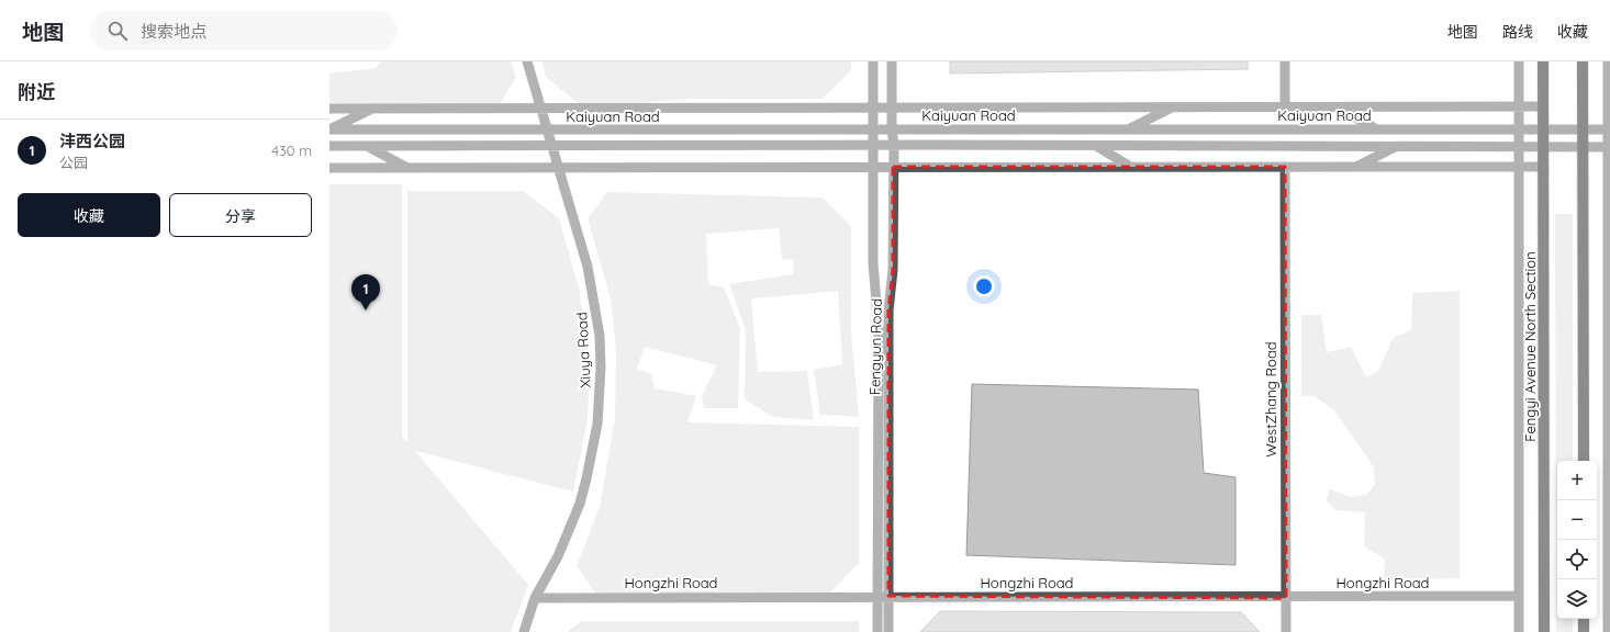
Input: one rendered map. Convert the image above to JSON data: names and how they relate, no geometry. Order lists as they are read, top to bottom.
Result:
{
  "streets": {
    "main road": ["Fengyi Avenue North Section"],
    "street": [
      "Kaiyuan Road",
      "Fengyun Road",
      "Xiuya Road",
      "WestZhang Road",
      "Hongzhi Road"
    ]
  },
  "crossings": [
    ["Kaiyuan Road", "Fengyun Road"],
    ["Kaiyuan Road", "Fengyi Avenue North Section"],
    ["Kaiyuan Road", "Xiuya Road"],
    ["Fengyun Road", "Hongzhi Road"],
    ["Fengyi Avenue North Section", "Hongzhi Road"],
    ["Xiuya Road", "Hongzhi Road"],
    ["WestZhang Road", "Hongzhi Road"]
  ],
  "page": {
    "header": "地图",
    "search": "搜索地点",
    "nav": ["地图", "路线", "收藏"],
    "heading": "附近",
    "list": [
      {
        "mark": "1",
        "name": "沣西公园",
        "note": "公园",
        "value": "430 m"
      }
    ],
    "buttons": ["收藏", "分享"],
    "pins": "1",
    "map_buttons": ["+", "−"]
  }
}
